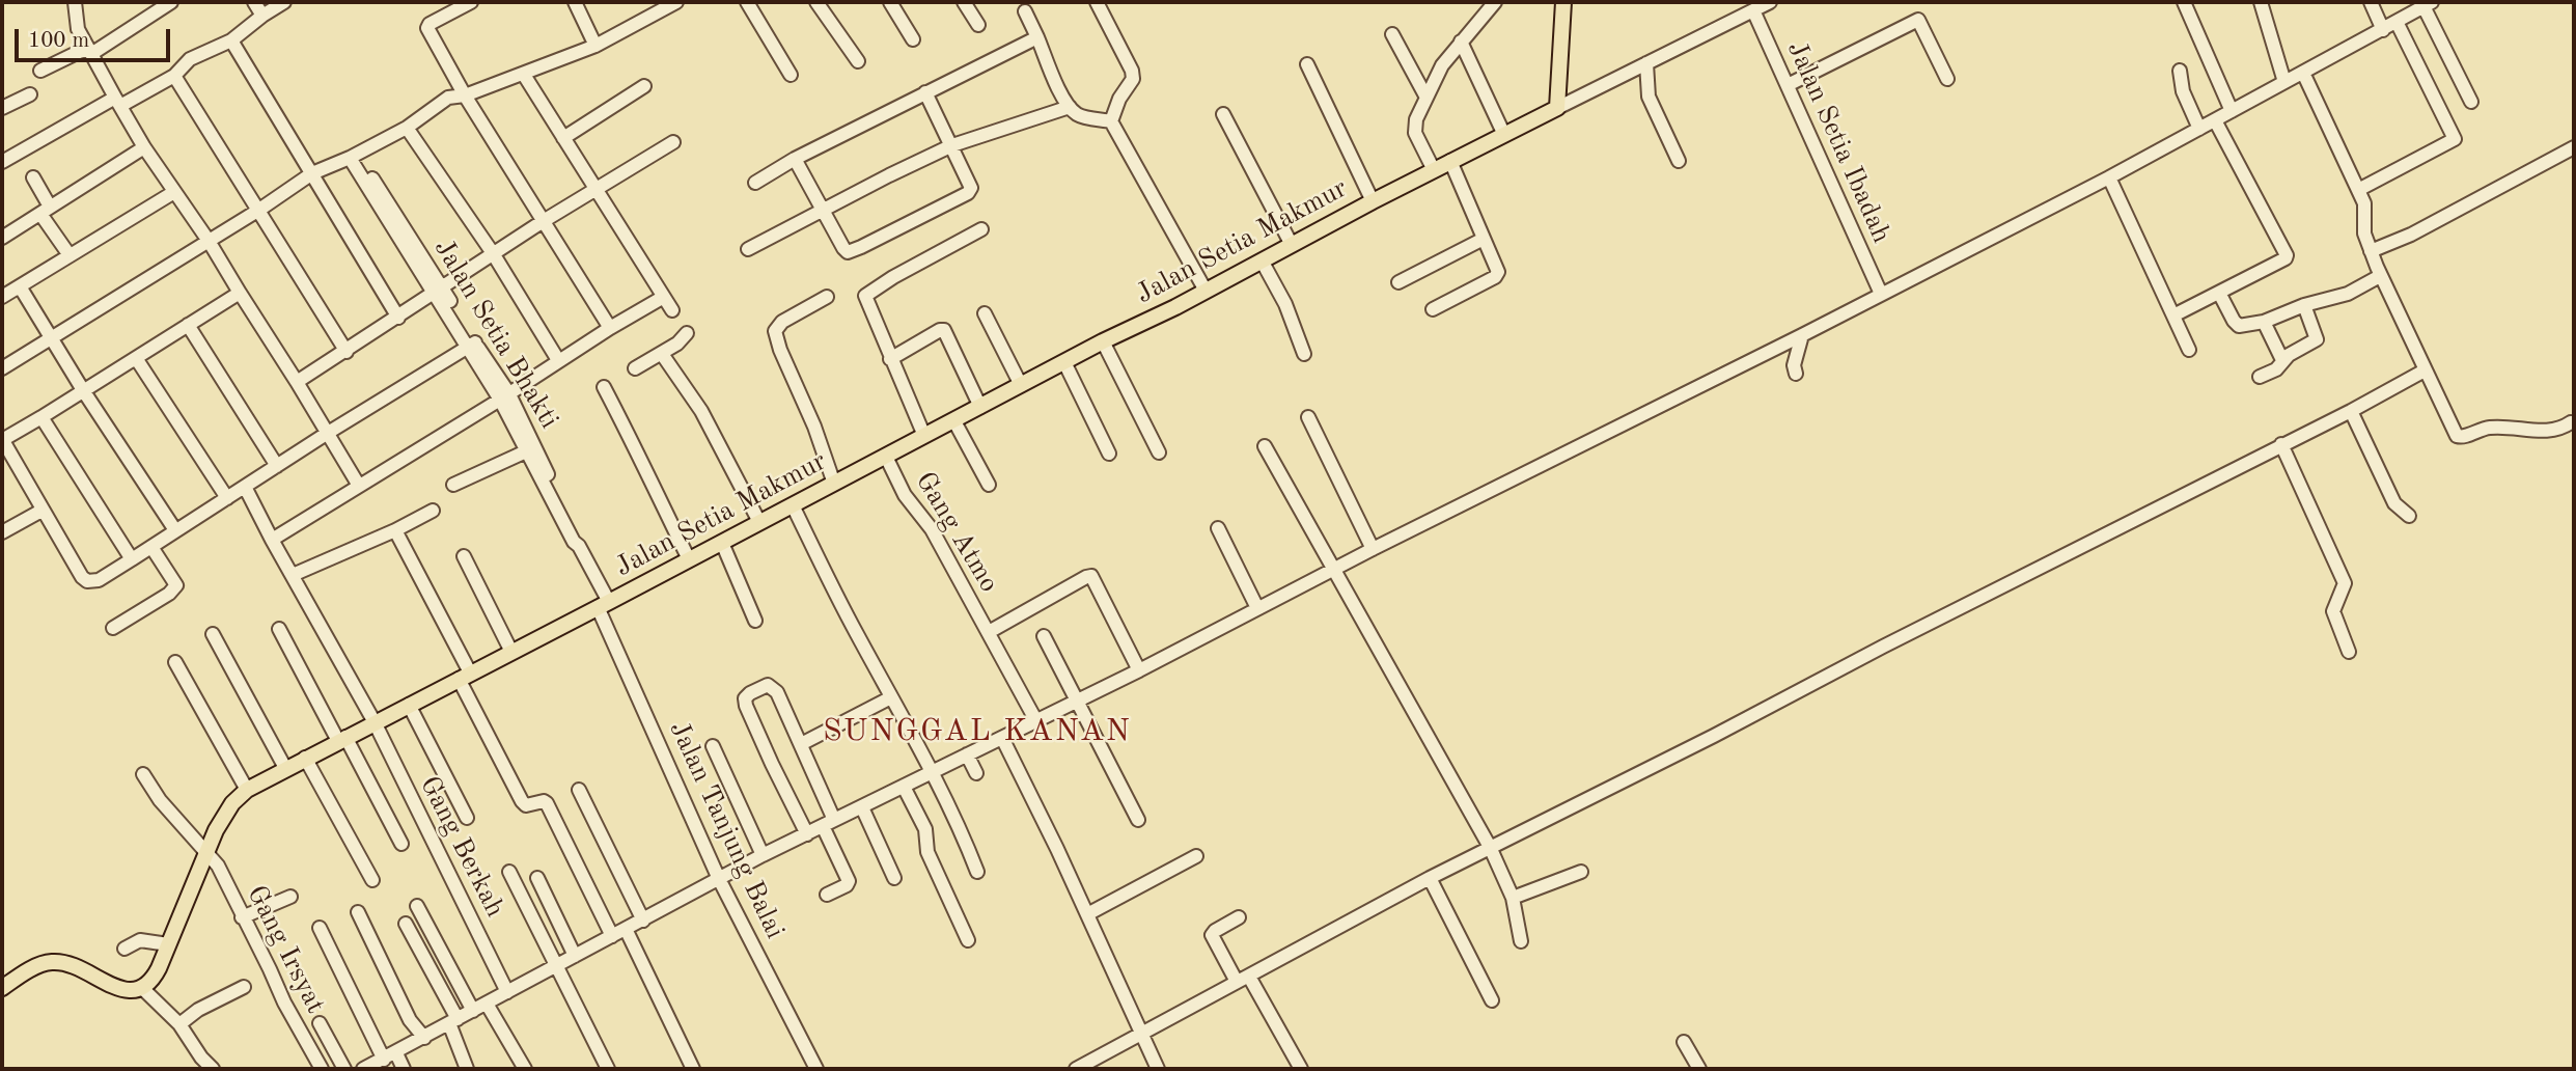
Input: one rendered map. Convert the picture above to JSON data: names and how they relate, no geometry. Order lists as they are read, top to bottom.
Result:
{
  "streets": {
    "main road": ["Jalan Setia Makmur"],
    "street": [
      "Jalan Setia Ibadah",
      "Jalan Setia Bhakti",
      "Gang Atmo",
      "Jalan Tanjung Balai",
      "Gang Berkah",
      "Gang Irsyat"
    ]
  },
  "crossings": [
    ["Jalan Setia Makmur", "Jalan Setia Bhakti"],
    ["Jalan Setia Makmur", "Gang Atmo"],
    ["Jalan Setia Makmur", "Jalan Tanjung Balai"],
    ["Jalan Setia Makmur", "Gang Berkah"],
    ["Jalan Setia Makmur", "Gang Irsyat"],
    ["Jalan Setia Bhakti", "Jalan Tanjung Balai"]
  ],
  "districts": ["SUNGGAL KANAN"],
  "scale_bar": "100 m"
}
